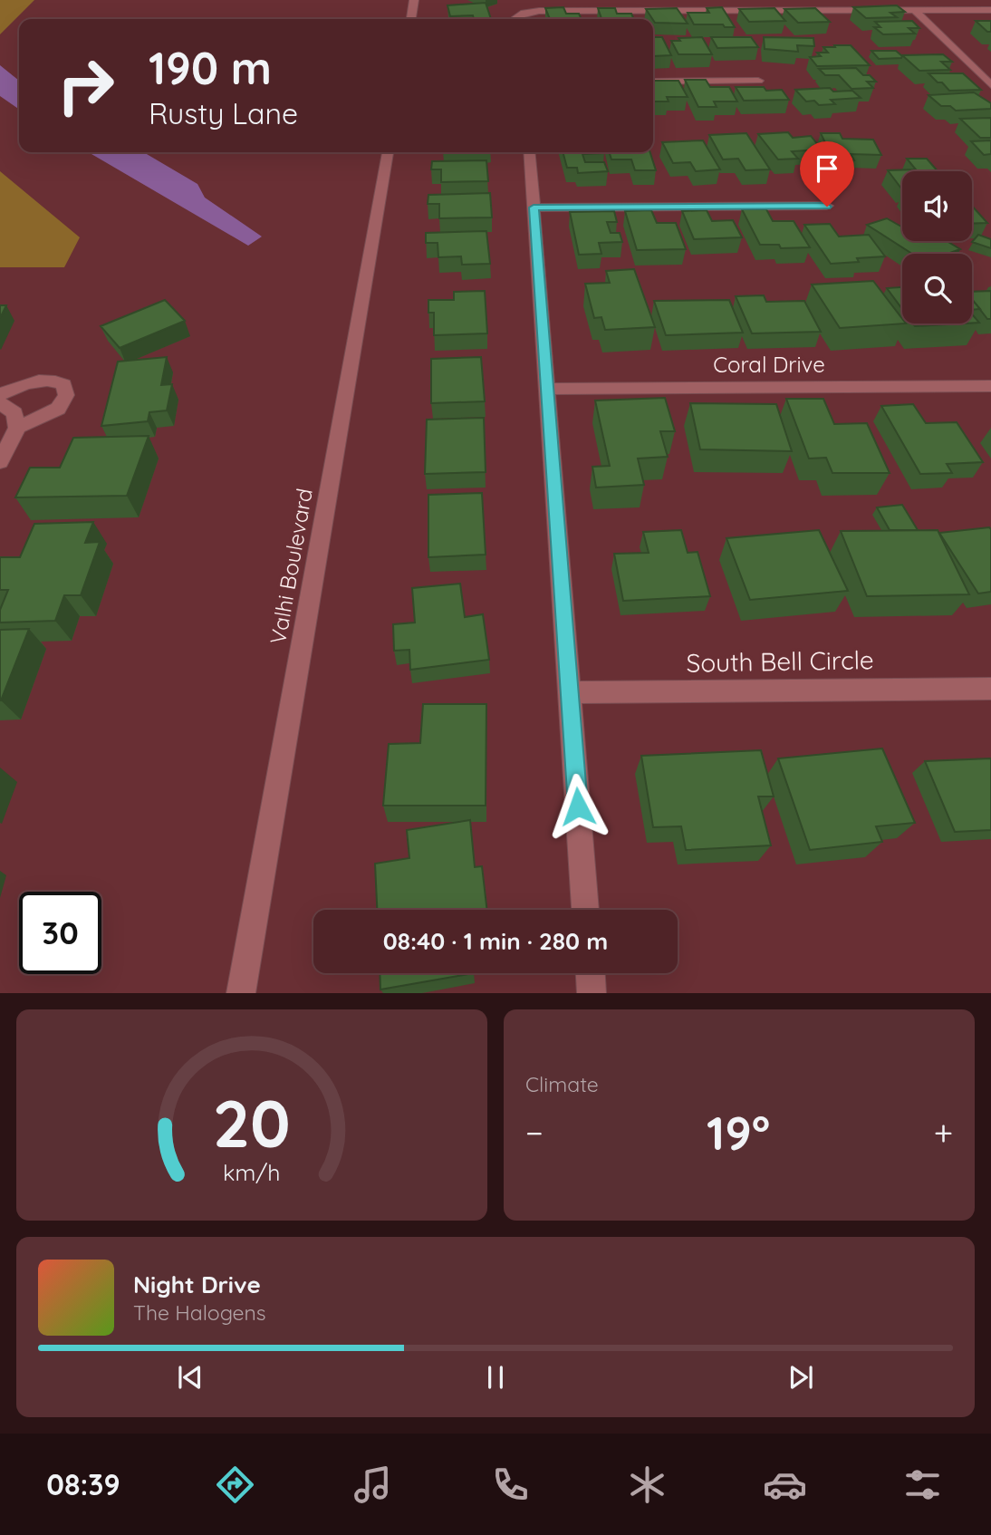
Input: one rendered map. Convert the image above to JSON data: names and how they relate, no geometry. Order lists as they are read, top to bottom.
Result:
{
  "streets": {
    "street": ["Coral Drive", "Valhi Boulevard", "South Bell Circle"]
  },
  "page": {
    "turn": ["190 m", "Rusty Lane"],
    "limit": "30",
    "trip": "08:40 · 1 min · 280 m",
    "tile": "Climate",
    "heat": ["−", "19°", "+"],
    "song": ["Night Drive", "The Halogens"],
    "tabs": "08:39",
    "gauge": ["20", "km/h"]
  }
}
